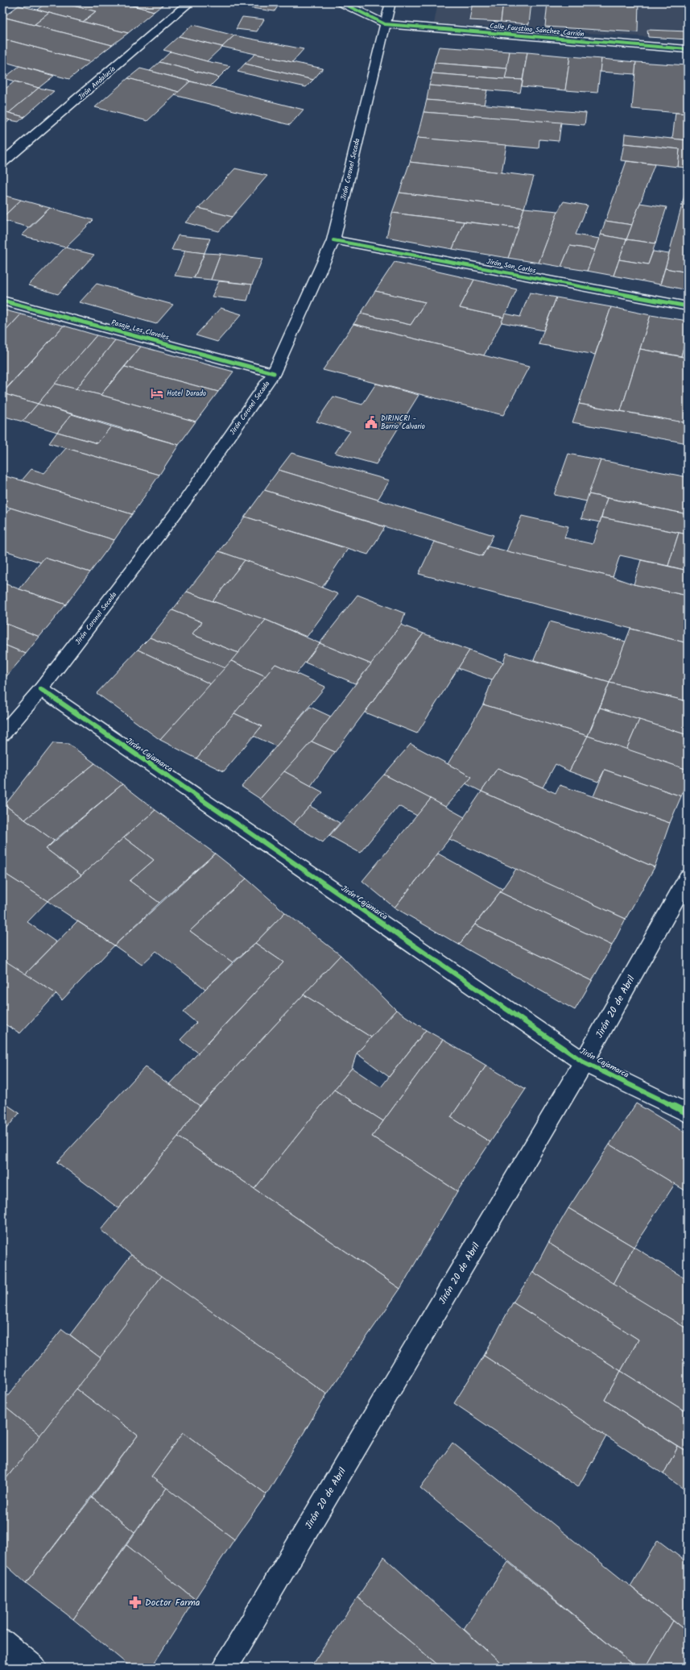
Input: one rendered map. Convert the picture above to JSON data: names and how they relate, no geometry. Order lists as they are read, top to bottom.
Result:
{
  "streets": {
    "street": [
      "Calle Faustino Sánchez Carrión",
      "Jirón Andalucía",
      "Jirón Coronel Secada",
      "Jirón San Carlos",
      "Pasaje Los Claveles",
      "Jirón Cajamarca",
      "Jirón 20 de Abril"
    ]
  },
  "crossings": [
    ["Calle Faustino Sánchez Carrión", "Jirón Coronel Secada"],
    ["Jirón Coronel Secada", "Jirón San Carlos"],
    ["Jirón Coronel Secada", "Pasaje Los Claveles"],
    ["Jirón Coronel Secada", "Jirón Cajamarca"],
    ["Jirón Cajamarca", "Jirón 20 de Abril"]
  ],
  "places": {
    "hotel": ["Hotel Dorado"],
    "public building": ["DIRINCRI - Barrio Calvario"],
    "pharmacy": ["Doctor Farma"]
  }
}
